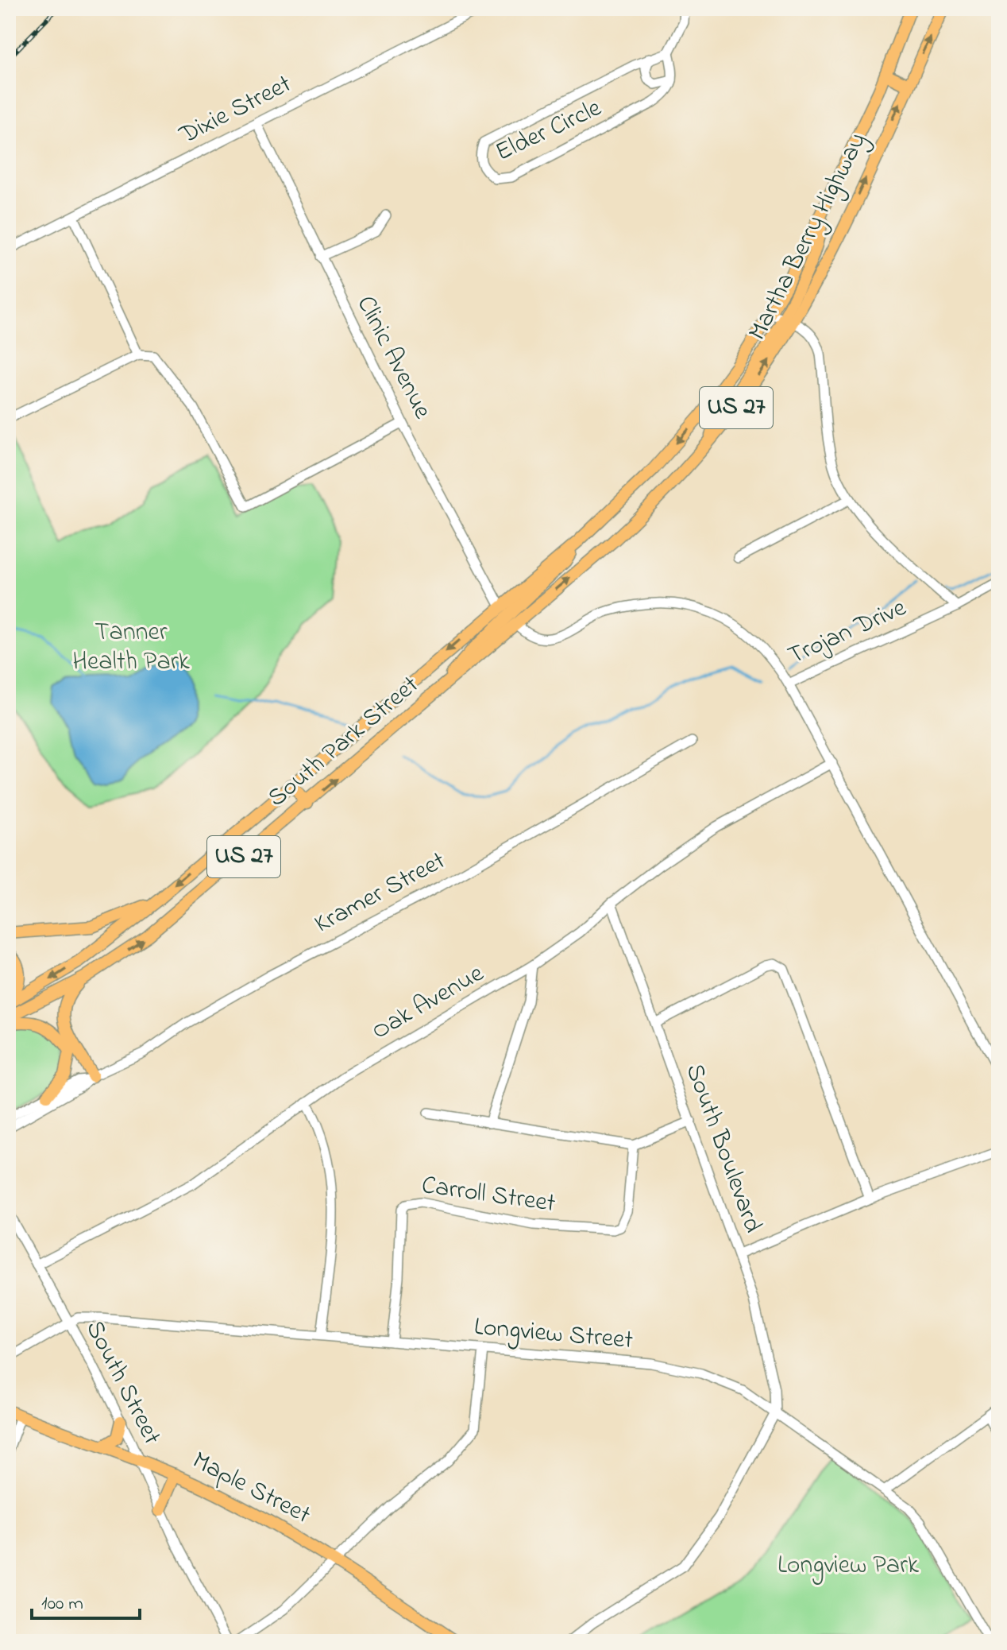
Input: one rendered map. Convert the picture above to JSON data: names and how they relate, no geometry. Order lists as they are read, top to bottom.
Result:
{
  "streets": {
    "main road": [
      "Martha Berry Highway",
      "US 27",
      "South Park Street",
      "Maple Street"
    ],
    "street": [
      "Dixie Street",
      "Elder Circle",
      "Clinic Avenue",
      "Trojan Drive",
      "Kramer Street",
      "Oak Avenue",
      "South Boulevard",
      "Carroll Street",
      "Longview Street",
      "South Street"
    ]
  },
  "crossings": [
    ["Dixie Street", "Clinic Avenue"],
    ["Martha Berry Highway", "Clinic Avenue"],
    ["Martha Berry Highway", "Trojan Drive"],
    ["Martha Berry Highway", "South Park Street"],
    ["Clinic Avenue", "South Park Street"],
    ["Trojan Drive", "South Park Street"],
    ["Oak Avenue", "South Boulevard"],
    ["Oak Avenue", "South Street"],
    ["South Boulevard", "Longview Street"],
    ["Carroll Street", "Longview Street"],
    ["Longview Street", "South Street"],
    ["South Street", "Maple Street"]
  ],
  "parks": ["Tanner Health Park", "Longview Park"],
  "scale_bar": "100 m"
}
